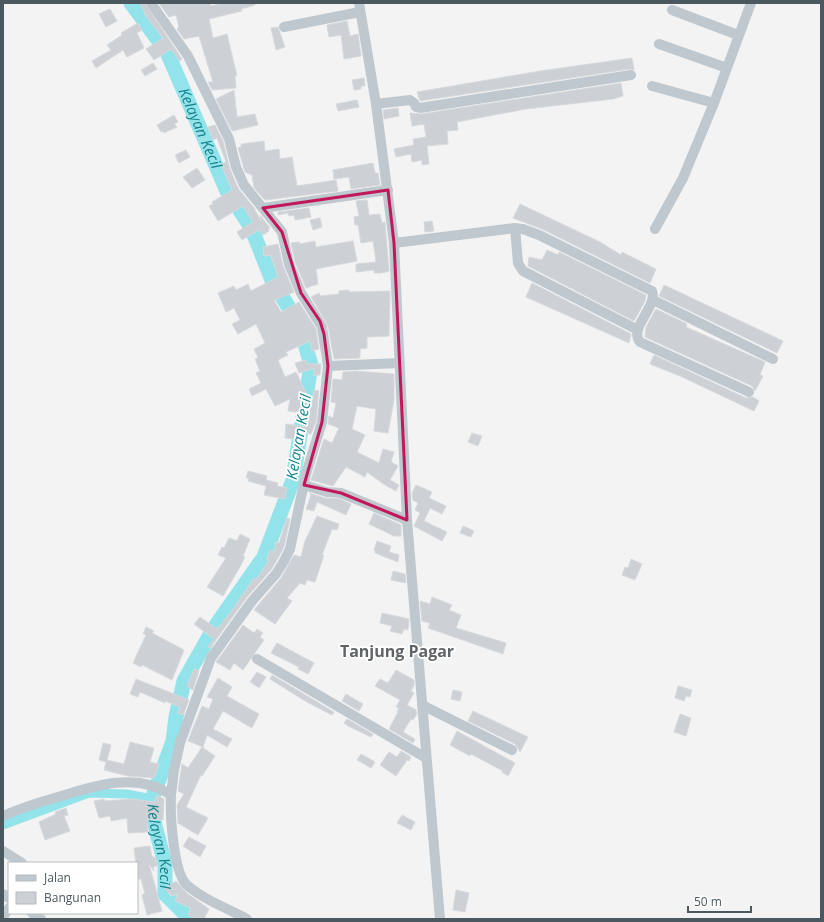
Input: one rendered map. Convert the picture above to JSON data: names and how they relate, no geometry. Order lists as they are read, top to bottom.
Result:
{
  "districts": ["Tanjung Pagar"],
  "water": ["Kelayan Kecil"],
  "legend": ["Jalan", "Bangunan"],
  "scale_bar": "50 m"
}
